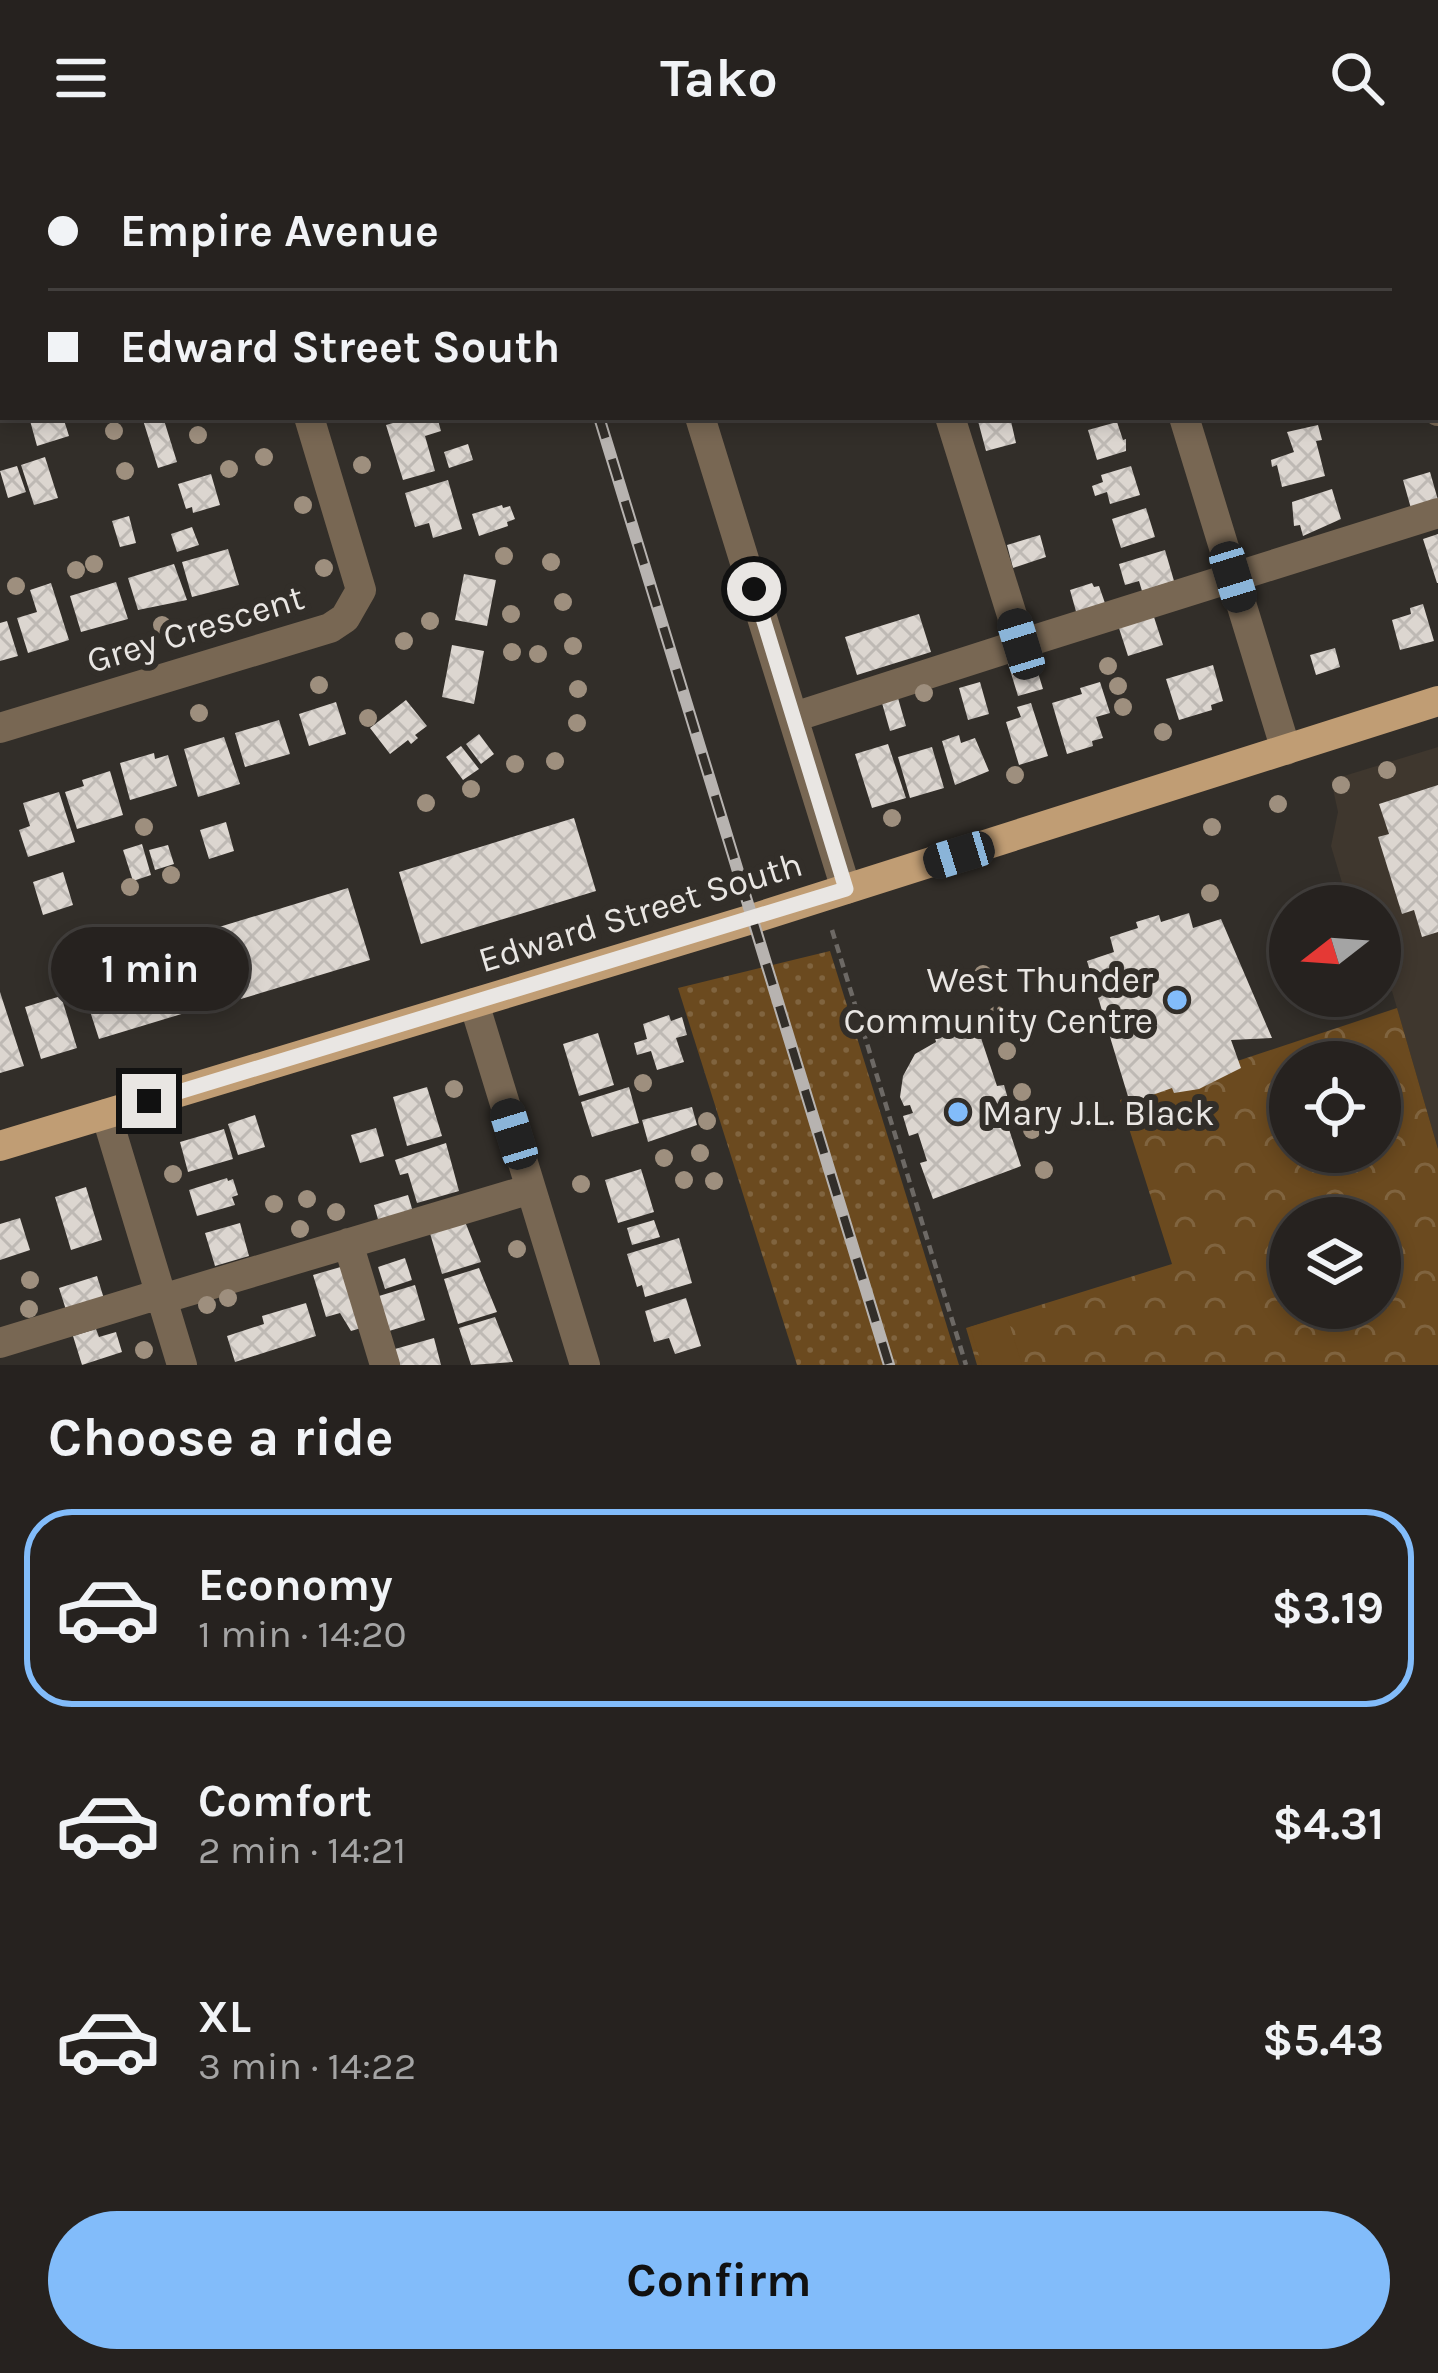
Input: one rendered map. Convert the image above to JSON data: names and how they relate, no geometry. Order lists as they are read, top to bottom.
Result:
{
  "streets": {
    "main road": ["Edward Street South"],
    "street": ["Grey Crescent"]
  },
  "places": ["West Thunder Community Centre", "Mary J.L. Black"],
  "north": "left",
  "page": {
    "header": "Tako",
    "banner": ["Empire Avenue", "Edward Street South"],
    "bubble": "1 min",
    "heading": "Choose a ride",
    "list": [
      {
        "name": "Economy",
        "note": "1 min · 14:20",
        "value": "$3.19"
      },
      {
        "name": "Comfort",
        "note": "2 min · 14:21",
        "value": "$4.31"
      },
      {
        "name": "XL",
        "note": "3 min · 14:22",
        "value": "$5.43"
      }
    ],
    "buttons": "Confirm"
  }
}
